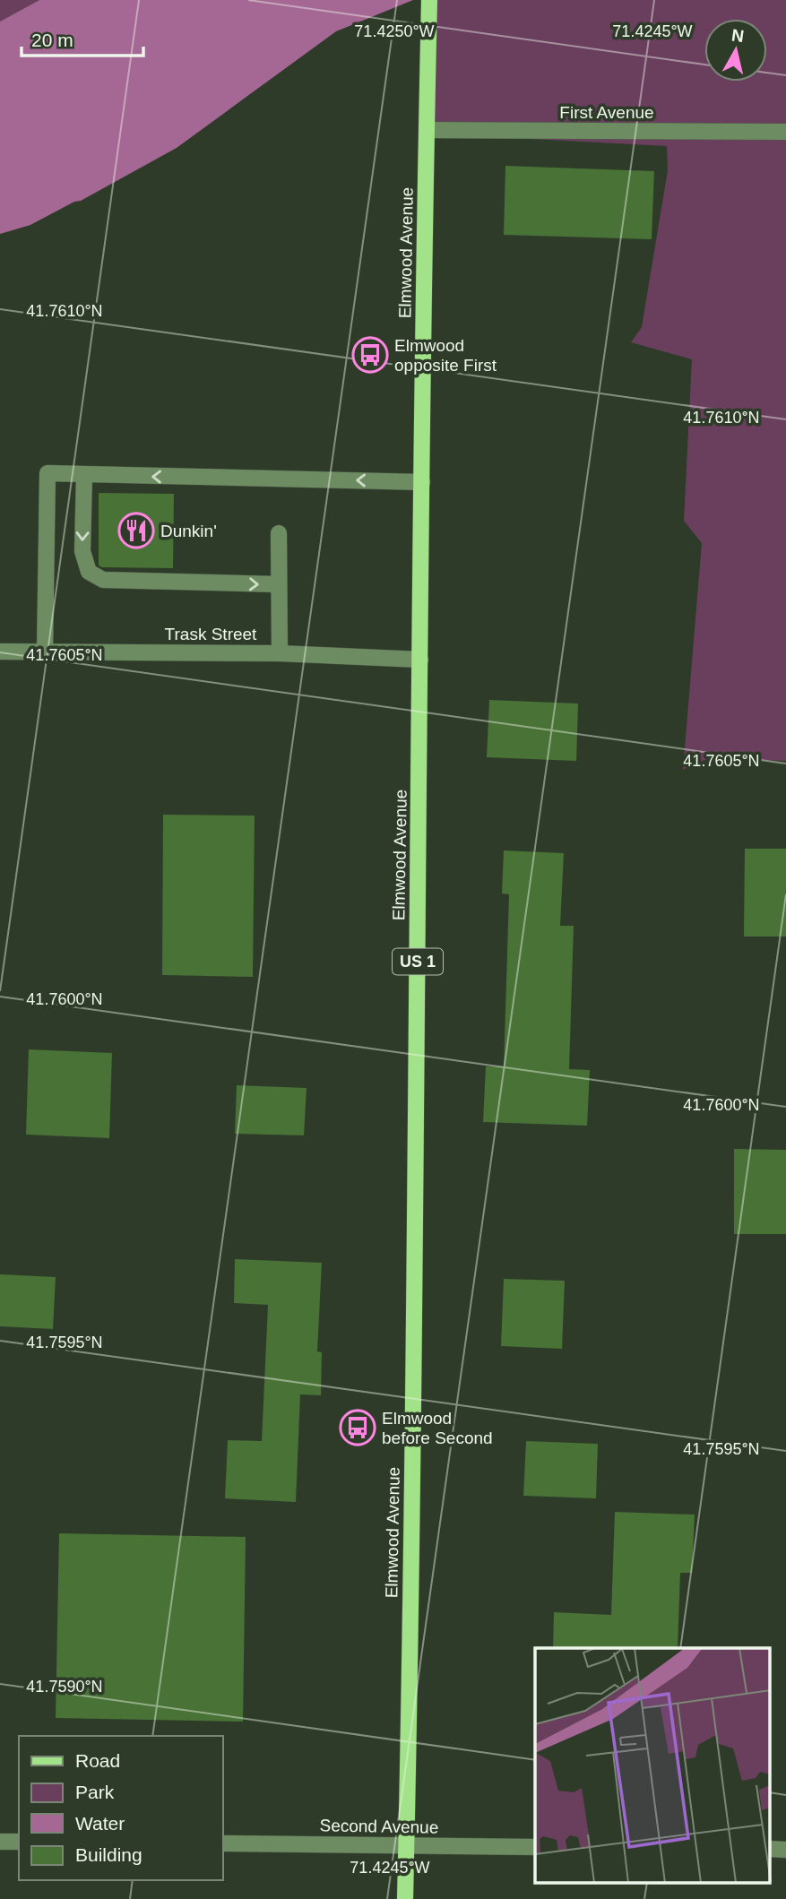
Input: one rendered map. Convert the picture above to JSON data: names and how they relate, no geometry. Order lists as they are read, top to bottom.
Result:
{
  "streets": {
    "main road": ["Elmwood Avenue", "US 1"],
    "street": ["First Avenue", "Trask Street", "Second Avenue"]
  },
  "crossings": [
    ["First Avenue", "Elmwood Avenue"],
    ["Elmwood Avenue", "Trask Street"],
    ["Elmwood Avenue", "Second Avenue"]
  ],
  "places": {
    "bus stop": ["Elmwood opposite First", "Elmwood before Second"],
    "restaurant": ["Dunkin'"]
  },
  "legend": [
    "Road",
    "Park",
    "Water",
    "Building"
  ],
  "scale_bar": "20 m",
  "north": "top",
  "coordinates": [
    "71.4250°W",
    "71.4245°W",
    "41.7610°N",
    "41.7605°N",
    "41.7600°N",
    "41.7595°N",
    "41.7590°N"
  ]
}
